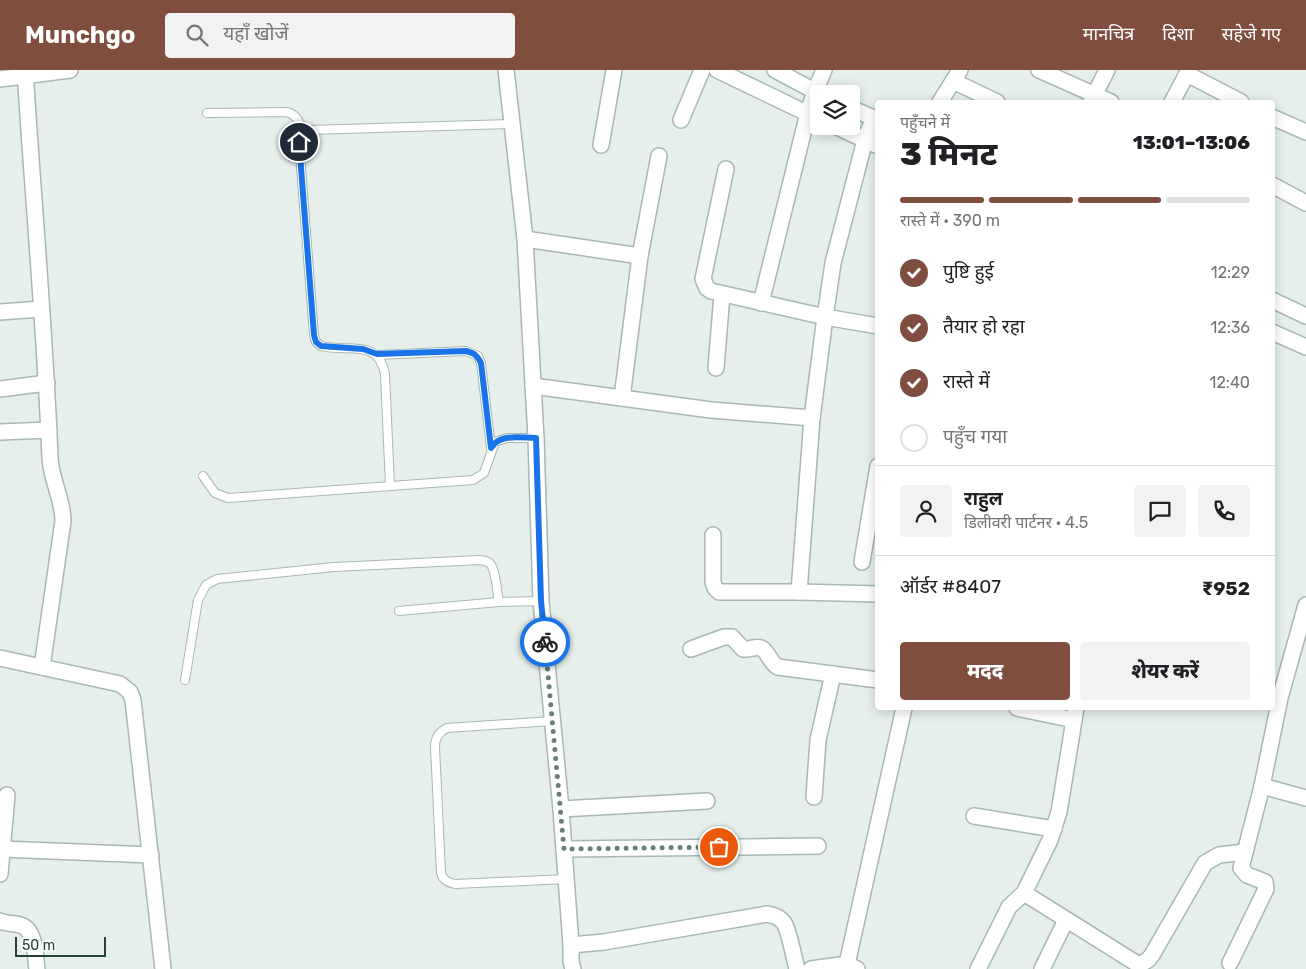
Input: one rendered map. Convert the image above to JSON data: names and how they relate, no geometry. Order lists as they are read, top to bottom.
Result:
{
  "scale_bar": "50 m",
  "page": {
    "header": "Munchgo",
    "search": "यहाँ खोजें",
    "nav": ["मानचित्र", "दिशा", "सहेजे गए"],
    "heading": ["3 मिनट", "पहुँचने में", "13:01–13:06"],
    "panel": [
      "राहुल",
      "डिलीवरी पार्टनर · 4.5",
      "ऑर्डर #8407",
      "₹952"
    ],
    "bar": "रास्ते में · 390 m",
    "list": [
      ["पुष्टि हुई", "12:29"],
      ["तैयार हो रहा", "12:36"],
      ["रास्ते में", "12:40"],
      "पहुँच गया"
    ],
    "buttons": ["मदद", "शेयर करें"],
    "scale": "50 m"
  }
}
